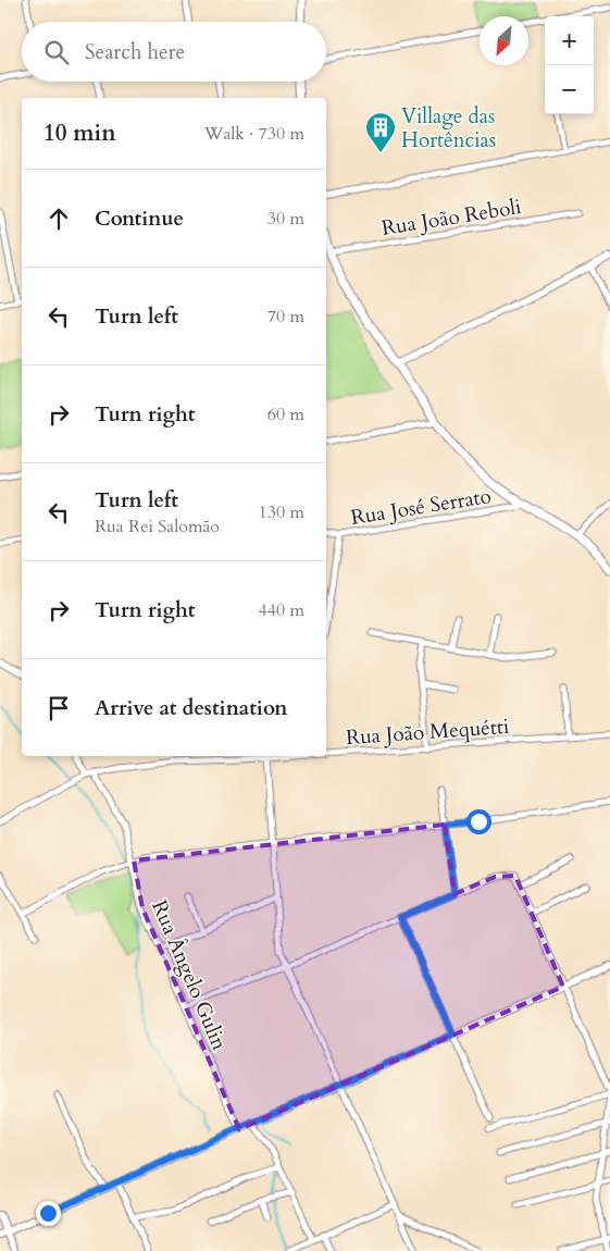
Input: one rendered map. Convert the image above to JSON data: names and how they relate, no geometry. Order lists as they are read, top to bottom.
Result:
{
  "streets": {
    "street": [
      "Rua João Reboli",
      "Rua José Serrato",
      "Rua João Mequétti",
      "Rua Ângelo Gulin"
    ]
  },
  "crossings": [
    ["Rua João Mequétti", "Rua Ângelo Gulin"]
  ],
  "places": {
    "building": ["Village das Hortências"]
  },
  "north": "bottom left",
  "page": {
    "map_buttons": ["+", "−"],
    "search": "Search here",
    "heading": ["10 min", "Walk · 730 m"],
    "list": [
      ["Continue", "30 m"],
      ["Turn left", "70 m"],
      ["Turn right", "60 m"],
      ["Turn left", "Rua Rei Salomão", "130 m"],
      ["Turn right", "440 m"],
      "Arrive at destination"
    ]
  }
}
